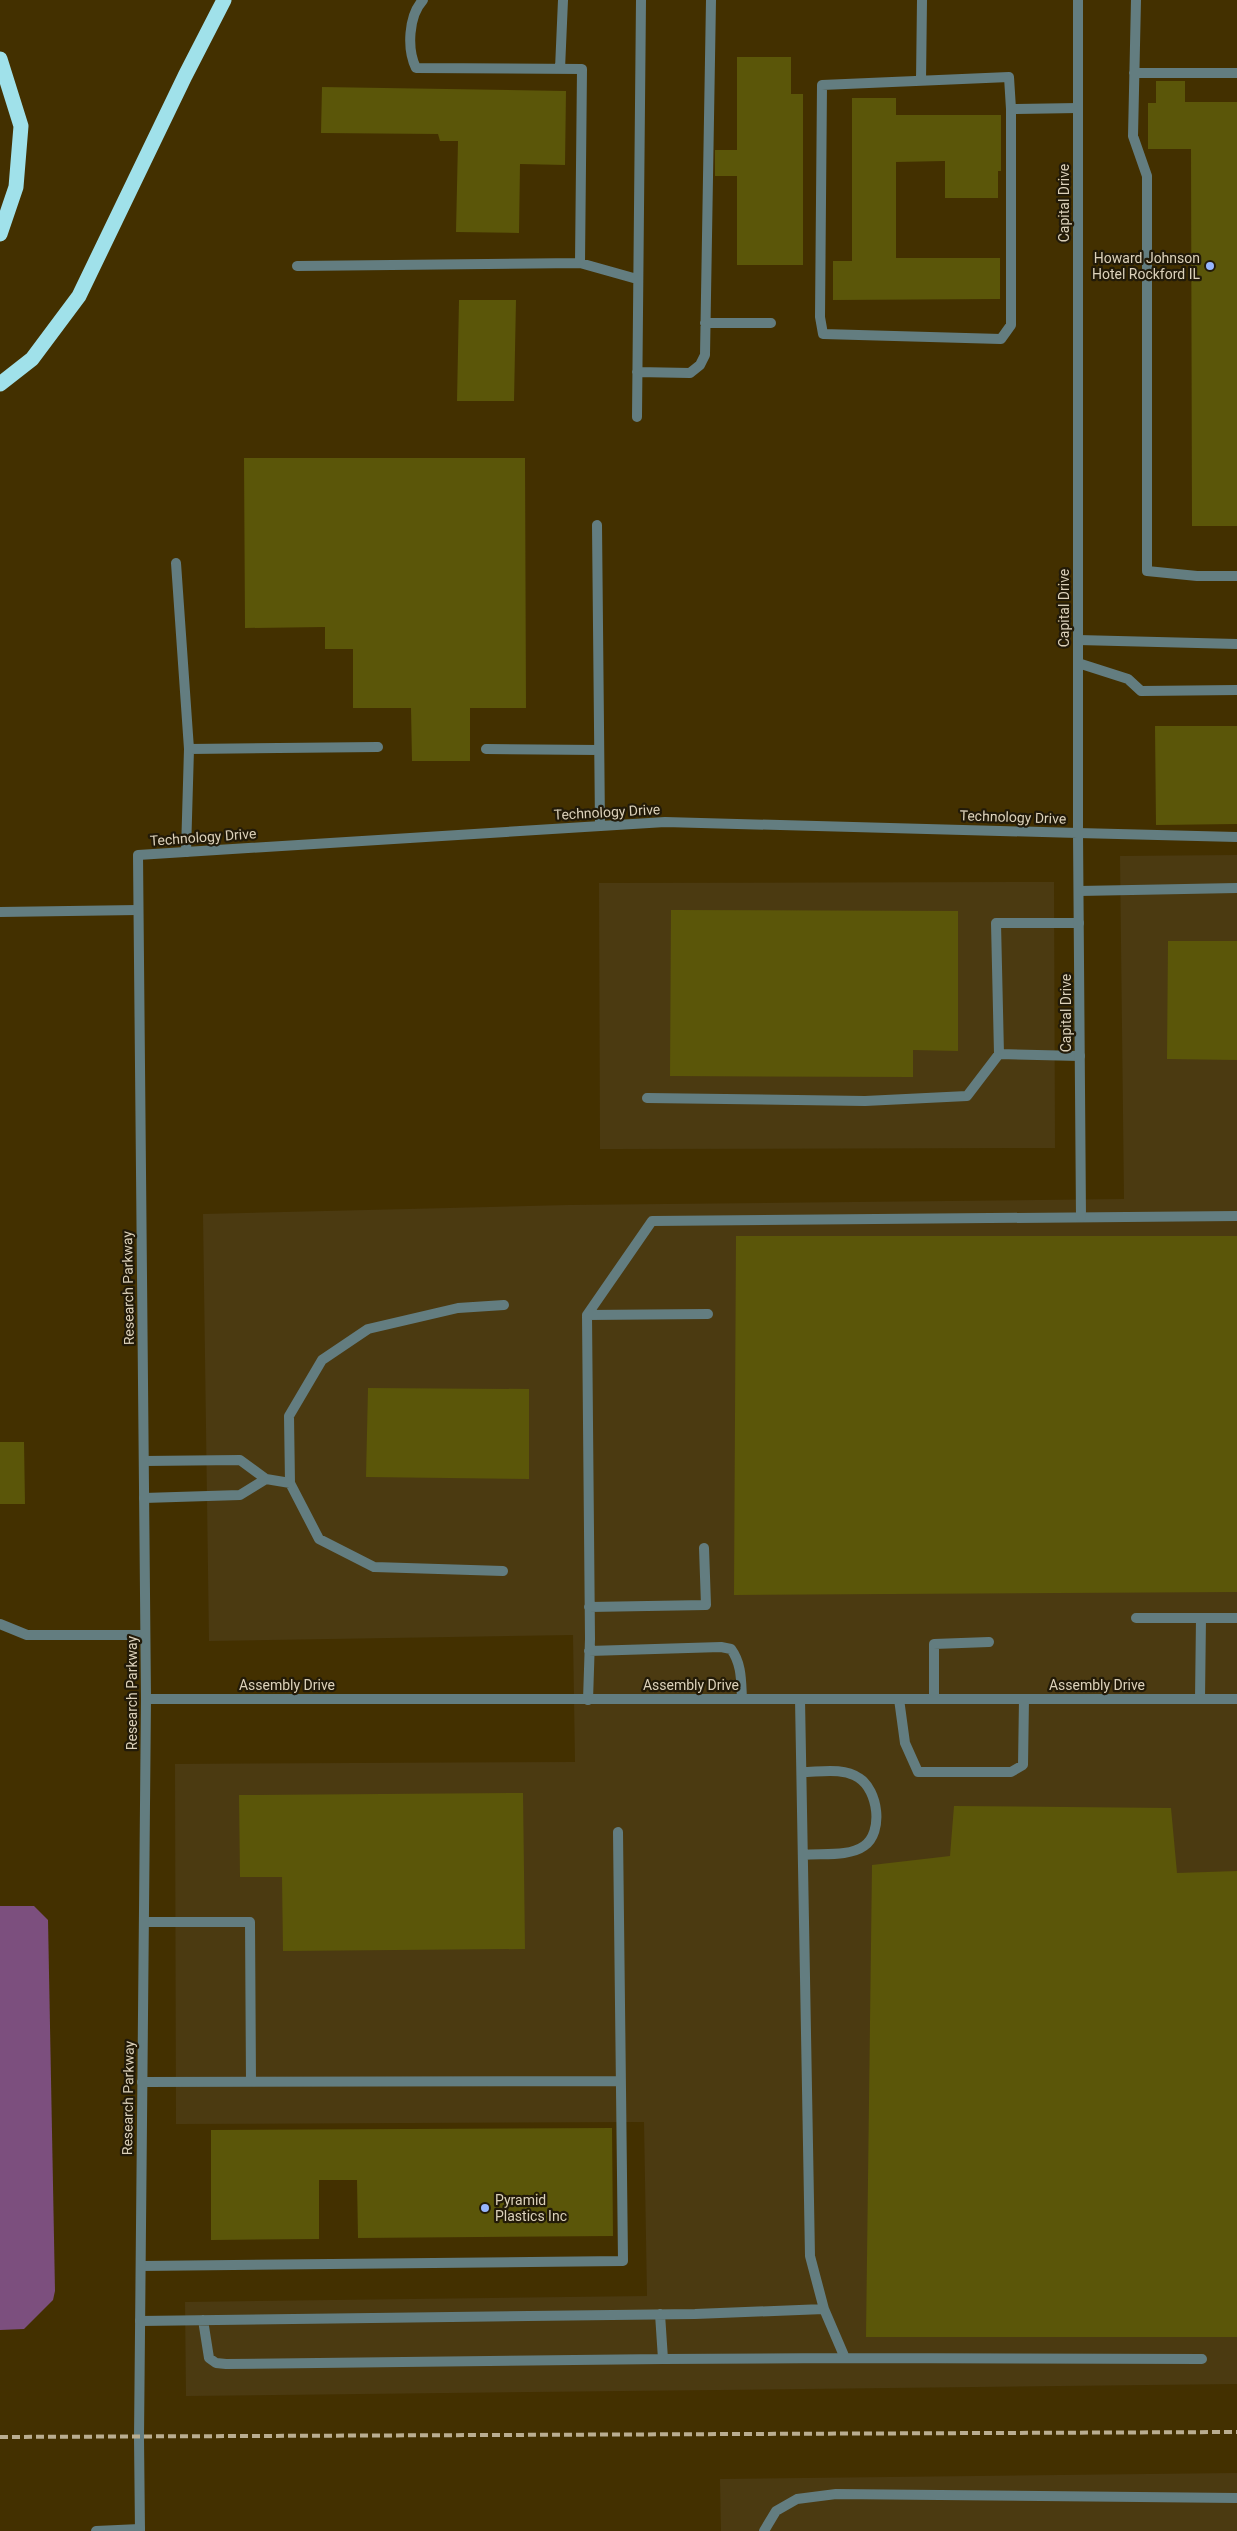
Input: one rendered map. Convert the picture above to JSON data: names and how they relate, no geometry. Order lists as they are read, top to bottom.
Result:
{
  "streets": {
    "street": [
      "Capital Drive",
      "Technology Drive",
      "Research Parkway",
      "Assembly Drive"
    ]
  },
  "crossings": [
    ["Capital Drive", "Technology Drive"],
    ["Technology Drive", "Research Parkway"],
    ["Research Parkway", "Assembly Drive"]
  ],
  "places": ["Howard Johnson Hotel Rockford IL", "Pyramid Plastics Inc"]
}
